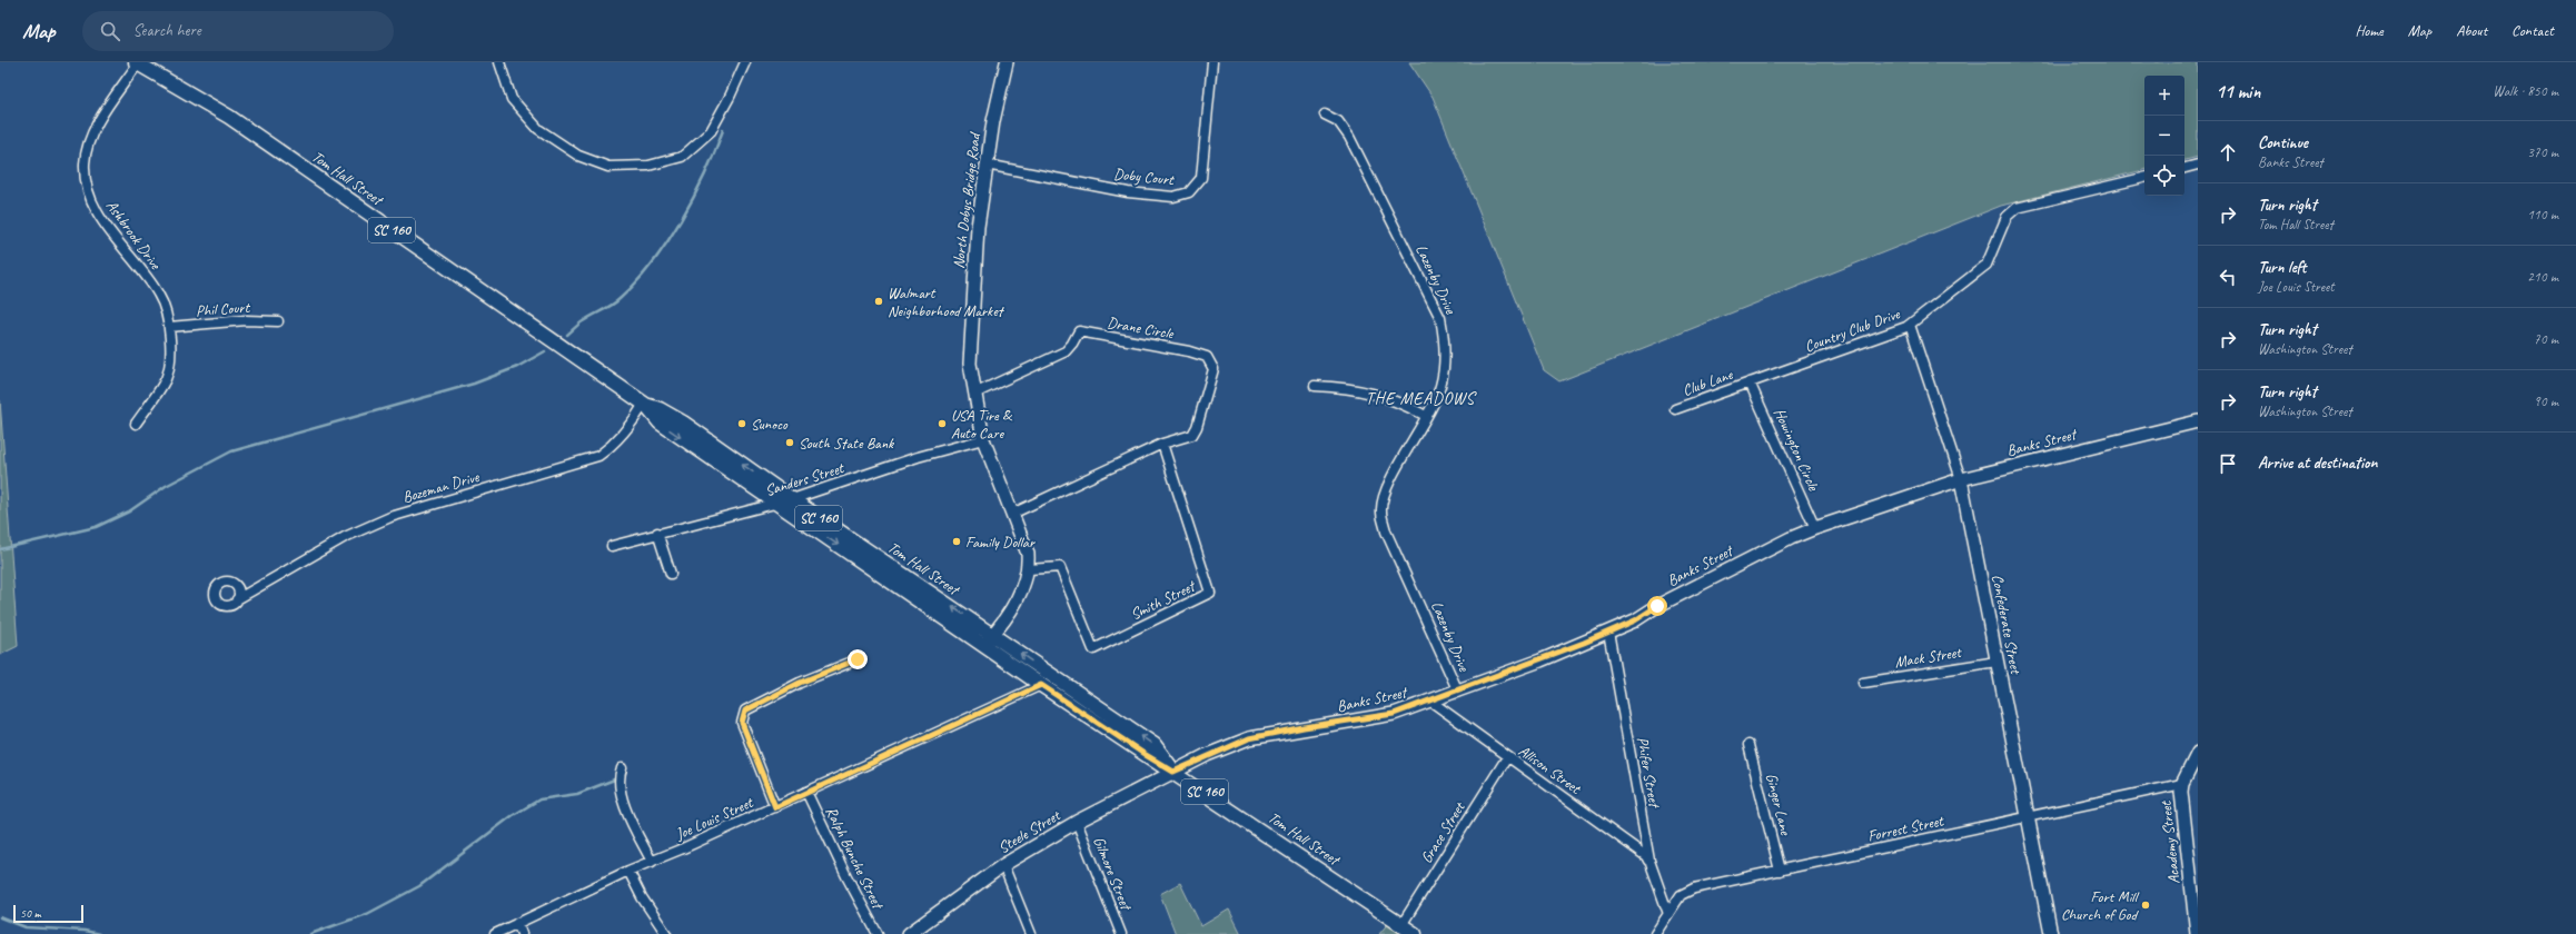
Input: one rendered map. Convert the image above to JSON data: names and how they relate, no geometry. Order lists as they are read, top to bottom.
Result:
{
  "streets": {
    "main road": ["Tom Hall Street", "SC 160"],
    "street": [
      "Doby Court",
      "North Dobys Bridge Road",
      "Ashbrook Drive",
      "Lazenby Drive",
      "Phil Court",
      "Drane Circle",
      "Country Club Drive",
      "Club Lane",
      "Banks Street",
      "Howington Circle",
      "Sanders Street",
      "Bozeman Drive",
      "Smith Street",
      "Confederate Street",
      "Mack Street",
      "Allison Street",
      "Phifer Street",
      "Ginger Lane",
      "Joe Louis Street",
      "Forrest Street",
      "Steele Street",
      "Grace Street",
      "Academy Street",
      "Ralph Bunche Street",
      "Gilmore Street"
    ]
  },
  "crossings": [
    ["Doby Court", "North Dobys Bridge Road"],
    ["Tom Hall Street", "North Dobys Bridge Road"],
    ["Tom Hall Street", "Ashbrook Drive"],
    ["Tom Hall Street", "Banks Street"],
    ["Tom Hall Street", "Sanders Street"],
    ["Tom Hall Street", "Bozeman Drive"],
    ["Tom Hall Street", "Joe Louis Street"],
    ["Tom Hall Street", "Steele Street"],
    ["Tom Hall Street", "Grace Street"],
    ["North Dobys Bridge Road", "Drane Circle"],
    ["North Dobys Bridge Road", "Sanders Street"],
    ["North Dobys Bridge Road", "Smith Street"],
    ["Ashbrook Drive", "Phil Court"],
    ["Lazenby Drive", "Banks Street"],
    ["Drane Circle", "Smith Street"],
    ["Country Club Drive", "Club Lane"],
    ["Country Club Drive", "Howington Circle"],
    ["Country Club Drive", "Confederate Street"],
    ["Club Lane", "Howington Circle"],
    ["Banks Street", "Howington Circle"],
    ["Banks Street", "Confederate Street"],
    ["Banks Street", "Allison Street"],
    ["Banks Street", "Phifer Street"],
    ["Banks Street", "Steele Street"],
    ["Confederate Street", "Mack Street"],
    ["Confederate Street", "Forrest Street"],
    ["Allison Street", "Phifer Street"],
    ["Allison Street", "Grace Street"],
    ["Phifer Street", "Forrest Street"],
    ["Ginger Lane", "Forrest Street"],
    ["Joe Louis Street", "Ralph Bunche Street"],
    ["Forrest Street", "Academy Street"],
    ["Steele Street", "Gilmore Street"]
  ],
  "districts": ["THE MEADOWS"],
  "places": [
    "Walmart Neighborhood Market",
    "Sunoco",
    "USA Tire & Auto Care",
    "South State Bank",
    "Family Dollar",
    "Fort Mill Church of God"
  ],
  "scale_bar": "50 m",
  "page": {
    "header": "Map",
    "search": "Search here",
    "nav": [
      "Home",
      "Map",
      "About",
      "Contact"
    ],
    "heading": ["11 min", "Walk · 850 m"],
    "map_buttons": ["+", "−"],
    "list": [
      ["Continue", "Banks Street", "370 m"],
      ["Turn right", "Tom Hall Street", "110 m"],
      ["Turn left", "Joe Louis Street", "210 m"],
      ["Turn right", "Washington Street", "70 m"],
      ["Turn right", "Washington Street", "90 m"],
      "Arrive at destination"
    ],
    "scale": "50 m"
  }
}
